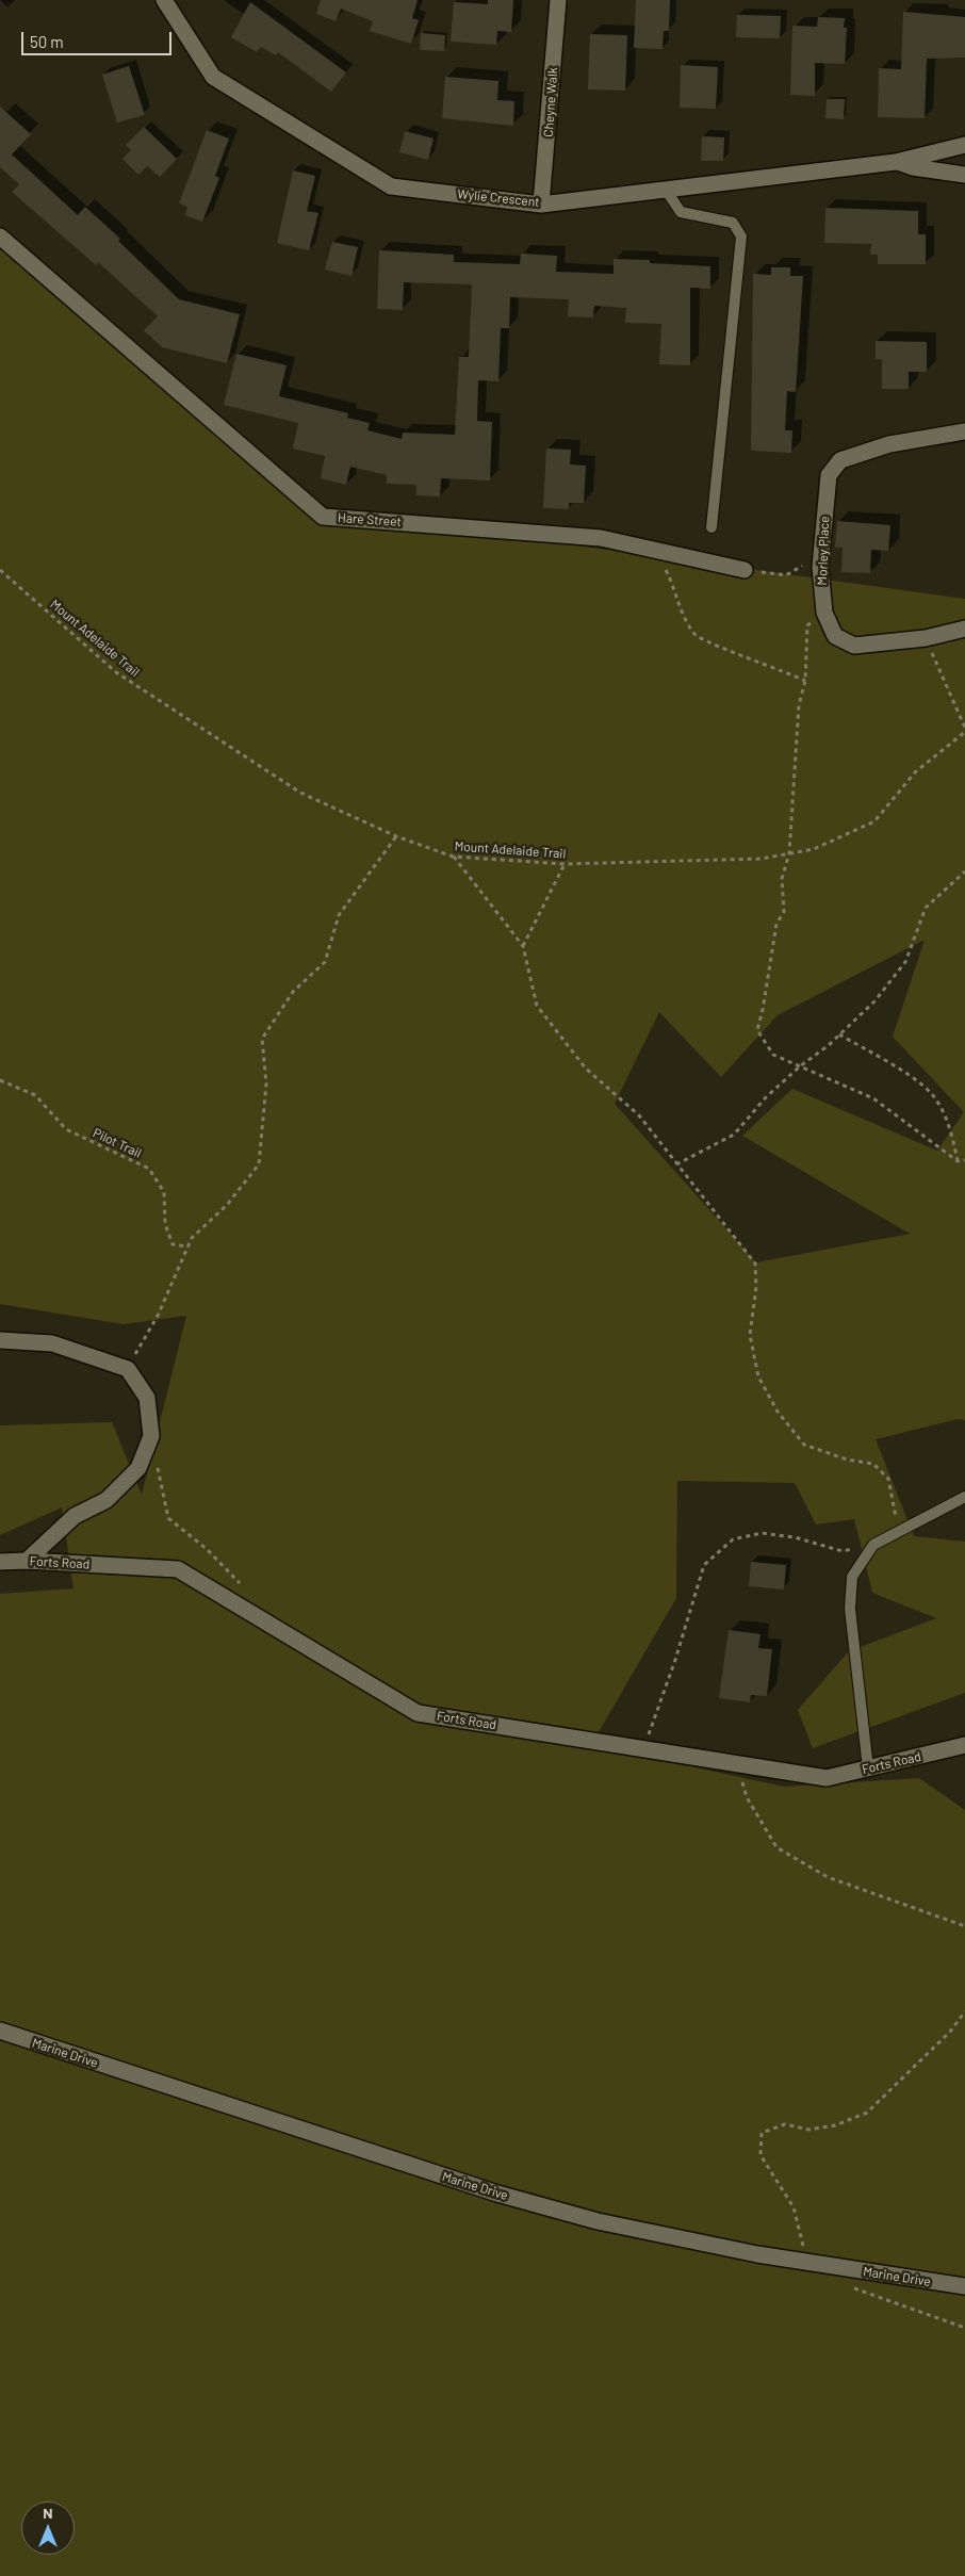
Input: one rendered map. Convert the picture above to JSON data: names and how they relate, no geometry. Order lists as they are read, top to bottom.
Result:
{
  "streets": {
    "street": [
      "Cheyne Walk",
      "Wylie Crescent",
      "Hare Street",
      "Morley Place",
      "Forts Road",
      "Marine Drive"
    ],
    "path": ["Mount Adelaide Trail", "Pilot Trail"]
  },
  "crossings": [
    ["Cheyne Walk", "Wylie Crescent"]
  ],
  "scale_bar": "50 m",
  "north": "top"
}
